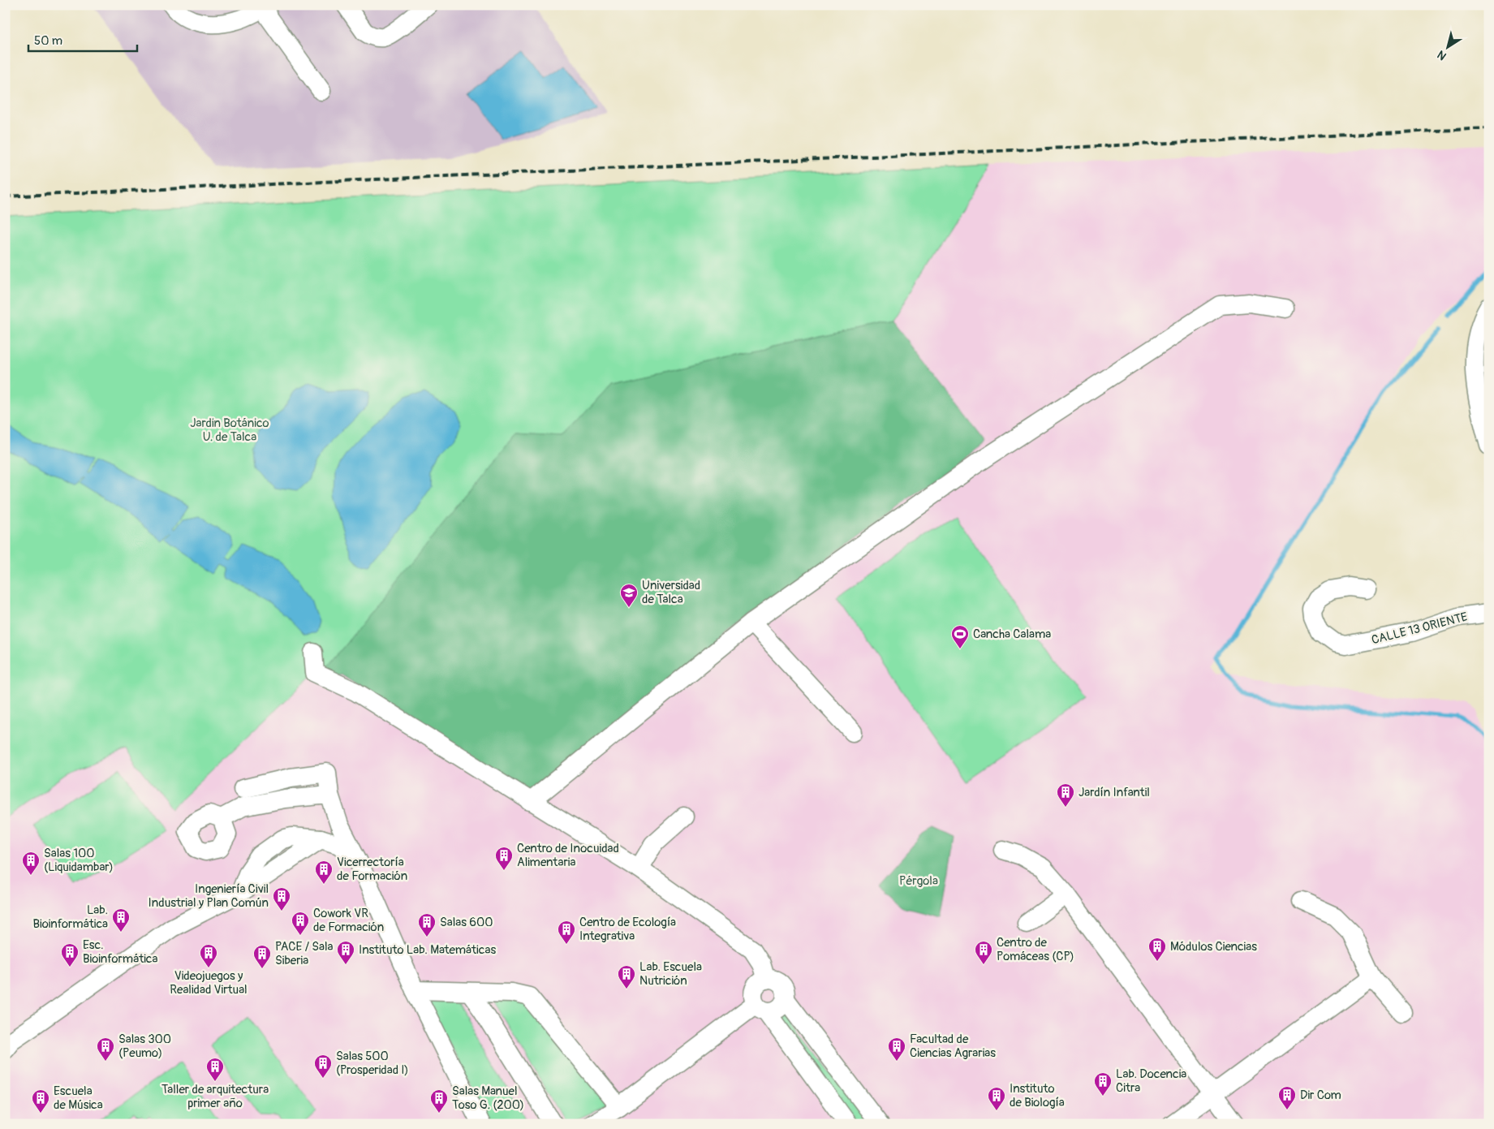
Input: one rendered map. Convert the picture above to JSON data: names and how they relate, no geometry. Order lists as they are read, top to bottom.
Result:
{
  "streets": {
    "street": ["CALLE 13 ORIENTE"]
  },
  "parks": ["Jardin Botánico U. de Talca", "Pérgola"],
  "places": {
    "school or university": ["Universidad de Talca"],
    "sports": ["Cancha Calama"],
    "building": [
      "Jardín Infantil",
      "Centro de Inocuidad Alimentaria",
      "Salas 100 (Liquidambar)",
      "Vicerrectoría de Formación",
      "Ingeniería Civil Industrial y Plan Común",
      "Lab. Bioinformática",
      "Cowork VR de Formación",
      "Salas 600",
      "Centro de Ecología Integrativa",
      "Módulos Ciencias",
      "Instituto Lab. Matemáticas",
      "Centro de Pomáceas (CP)",
      "Esc. Bioinformática",
      "Videojuegos y Realidad Virtual",
      "PACE / Sala Siberia",
      "Lab. Escuela Nutrición",
      "Salas 300 (Peumo)",
      "Facultad de Ciencias Agrarias",
      "Salas 500 (Prosperidad I)",
      "Taller de arquitectura primer año",
      "Lab. Docencia Citra",
      "Dir Com",
      "Instituto de Biología",
      "Escuela de Música",
      "Salas Manuel Toso G. (200)"
    ]
  },
  "scale_bar": "50 m",
  "north": "bottom left"
}
